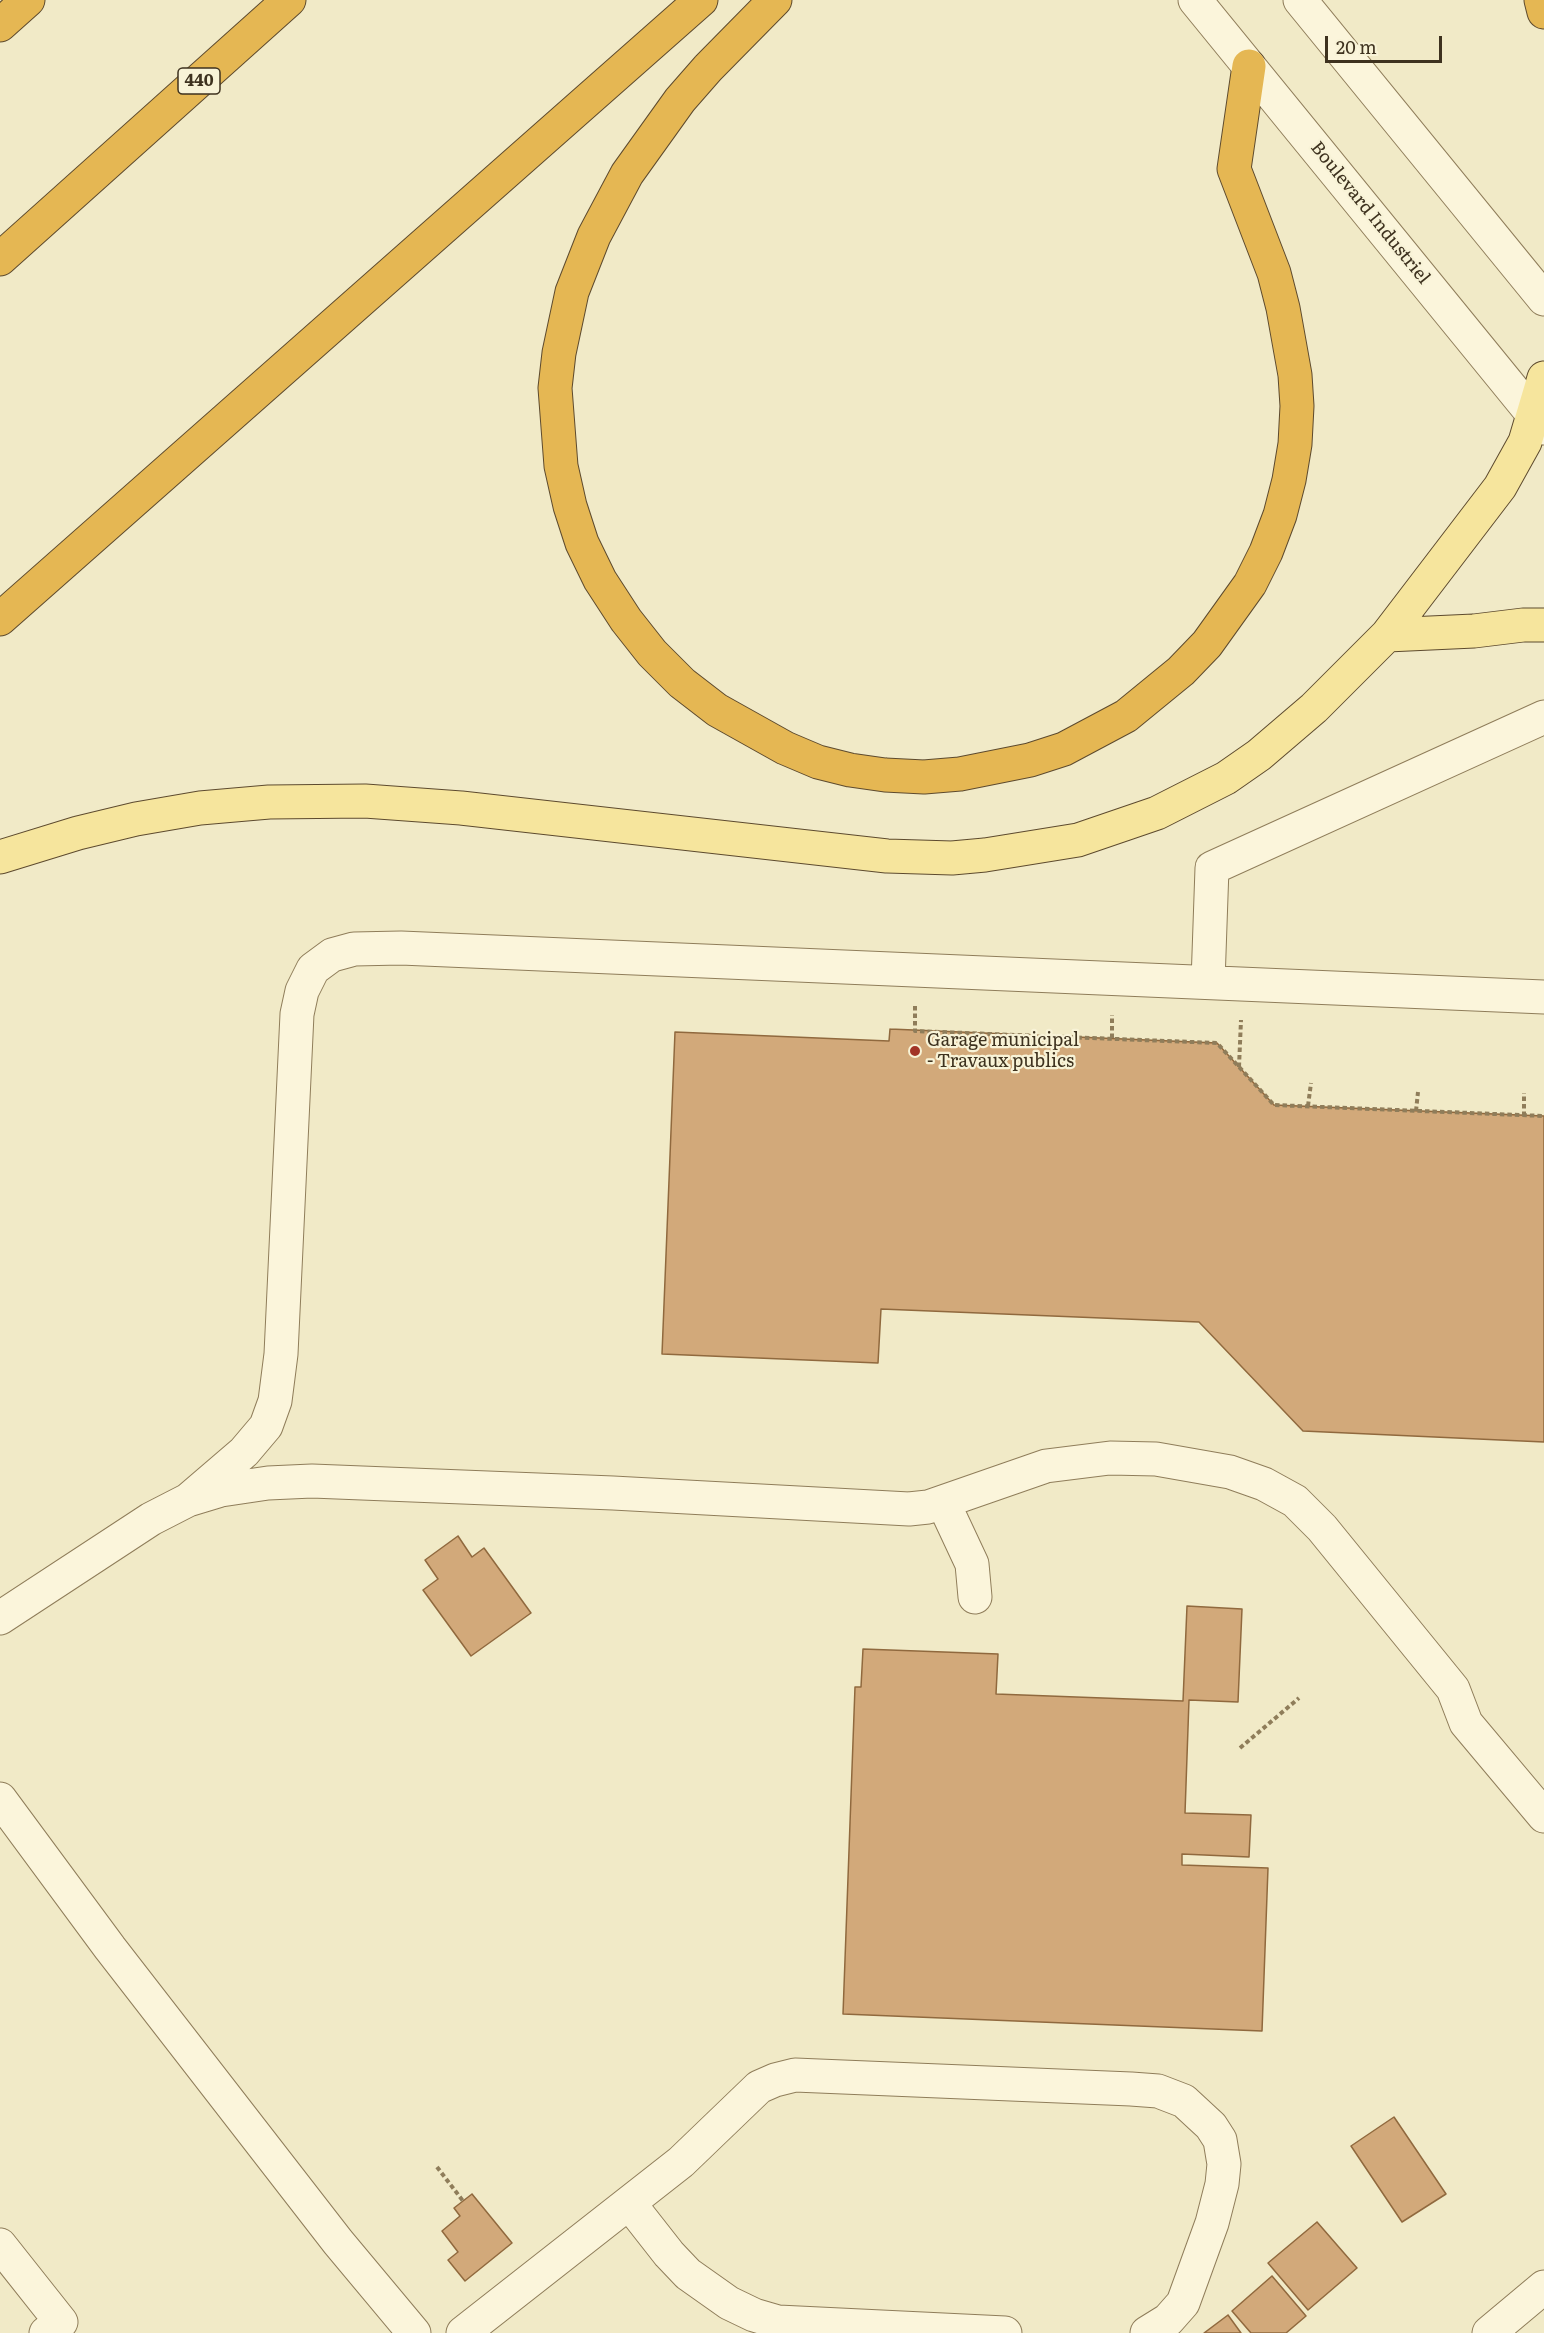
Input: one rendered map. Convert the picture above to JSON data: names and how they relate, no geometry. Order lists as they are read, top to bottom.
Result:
{
  "streets": {
    "highway": ["440"],
    "street": ["Boulevard Industriel"]
  },
  "places": ["Garage municipal - Travaux publics"],
  "scale_bar": "20 m"
}
